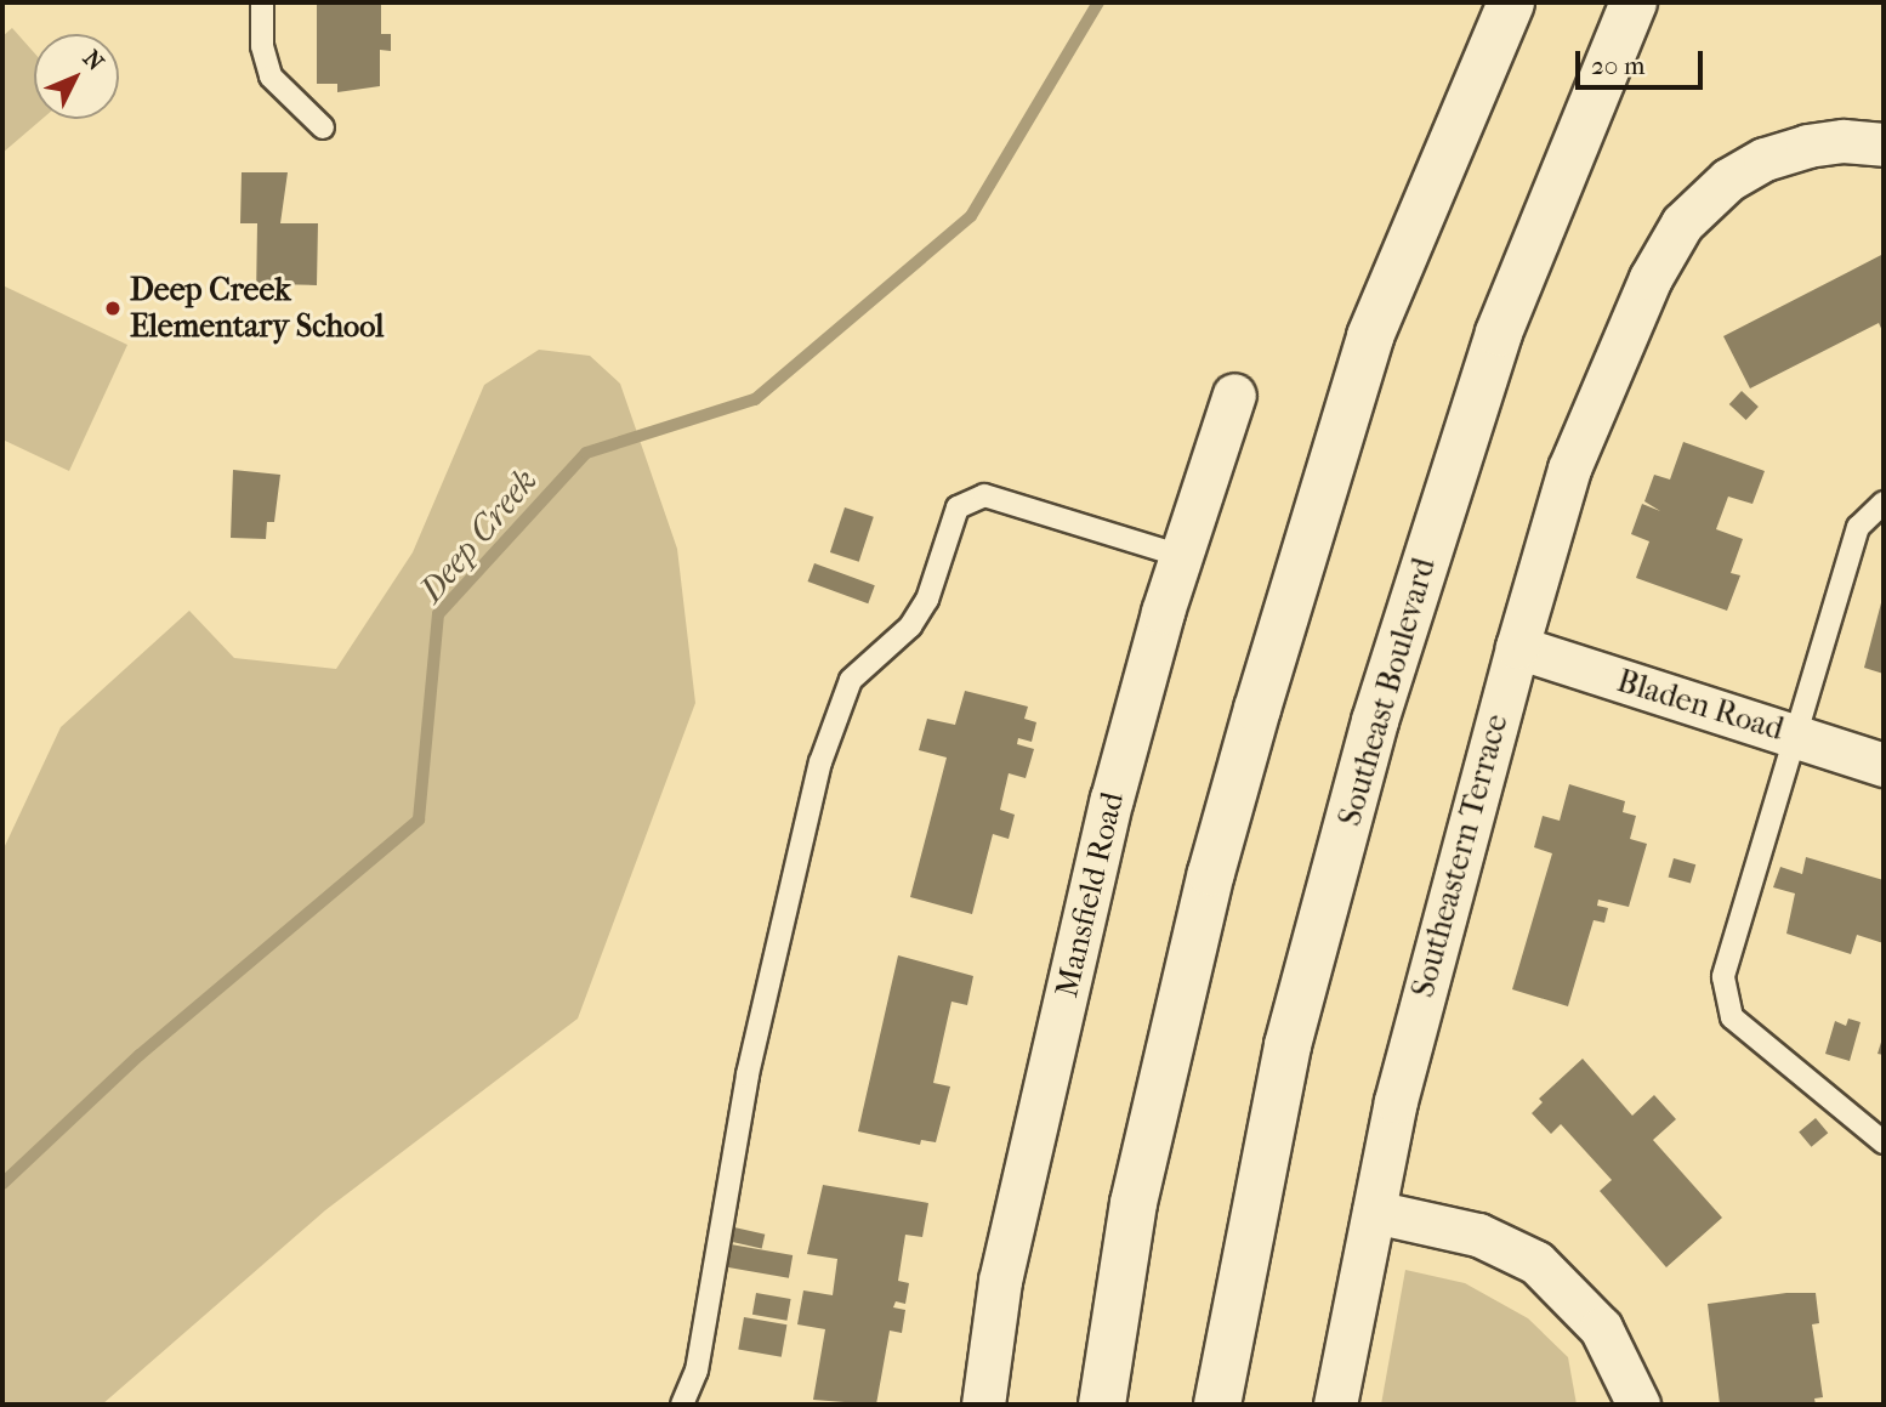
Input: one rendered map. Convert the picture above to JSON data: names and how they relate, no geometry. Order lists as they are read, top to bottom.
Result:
{
  "streets": {
    "main road": ["Southeast Boulevard"],
    "street": ["Bladen Road", "Southeastern Terrace", "Mansfield Road"]
  },
  "crossings": [
    ["Bladen Road", "Southeastern Terrace"]
  ],
  "water": ["Deep Creek"],
  "places": ["Deep Creek Elementary School"],
  "scale_bar": "20 m",
  "north": "top right"
}
